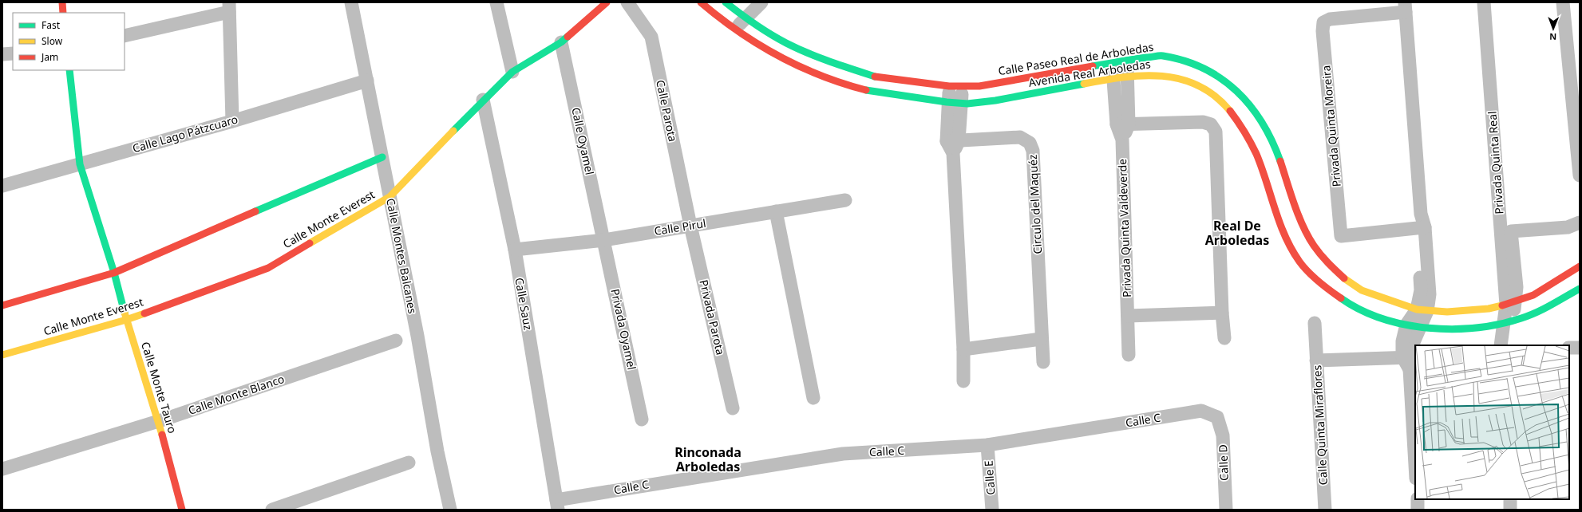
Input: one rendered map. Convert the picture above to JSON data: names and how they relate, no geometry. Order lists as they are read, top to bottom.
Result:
{
  "streets": {
    "street": [
      "Calle Paseo Real de Arboledas",
      "Avenida Real Arboledas",
      "Calle Parota",
      "Privada Quinta Moreira",
      "Calle Lago Pátzcuaro",
      "Calle Oyamel",
      "Privada Quinta Real",
      "Circulo del Maquéz",
      "Calle Monte Everest",
      "Calle Pirul",
      "Privada Quinta Valdeverde",
      "Calle Montes Balcanes",
      "Calle Sauz",
      "Privada Parota",
      "Privada Oyamel",
      "Calle Monte Tauro",
      "Calle Monte Blanco",
      "Calle C",
      "Calle Quinta Miraflores",
      "Calle D",
      "Calle E"
    ]
  },
  "crossings": [
    ["Calle Paseo Real de Arboledas", "Privada Quinta Moreira"],
    ["Calle Paseo Real de Arboledas", "Privada Quinta Real"],
    ["Calle Paseo Real de Arboledas", "Privada Quinta Valdeverde"],
    ["Avenida Real Arboledas", "Privada Quinta Moreira"],
    ["Avenida Real Arboledas", "Privada Quinta Real"],
    ["Avenida Real Arboledas", "Privada Quinta Valdeverde"],
    ["Calle Parota", "Calle Pirul"],
    ["Calle Parota", "Privada Parota"],
    ["Privada Quinta Moreira", "Calle Quinta Miraflores"],
    ["Calle Lago Pátzcuaro", "Calle Montes Balcanes"],
    ["Calle Lago Pátzcuaro", "Calle Monte Tauro"],
    ["Calle Oyamel", "Calle Monte Everest"],
    ["Calle Oyamel", "Calle Pirul"],
    ["Calle Oyamel", "Privada Oyamel"],
    ["Calle Monte Everest", "Calle Montes Balcanes"],
    ["Calle Monte Everest", "Calle Sauz"],
    ["Calle Monte Everest", "Calle Monte Tauro"],
    ["Calle Pirul", "Calle Sauz"],
    ["Calle Pirul", "Privada Parota"],
    ["Calle Pirul", "Privada Oyamel"],
    ["Calle Sauz", "Calle C"],
    ["Calle Monte Tauro", "Calle Monte Blanco"],
    ["Calle C", "Calle D"],
    ["Calle C", "Calle E"]
  ],
  "districts": ["Real De Arboledas", "Rinconada Arboledas"],
  "legend": ["Fast", "Slow", "Jam"],
  "north": "bottom"
}
